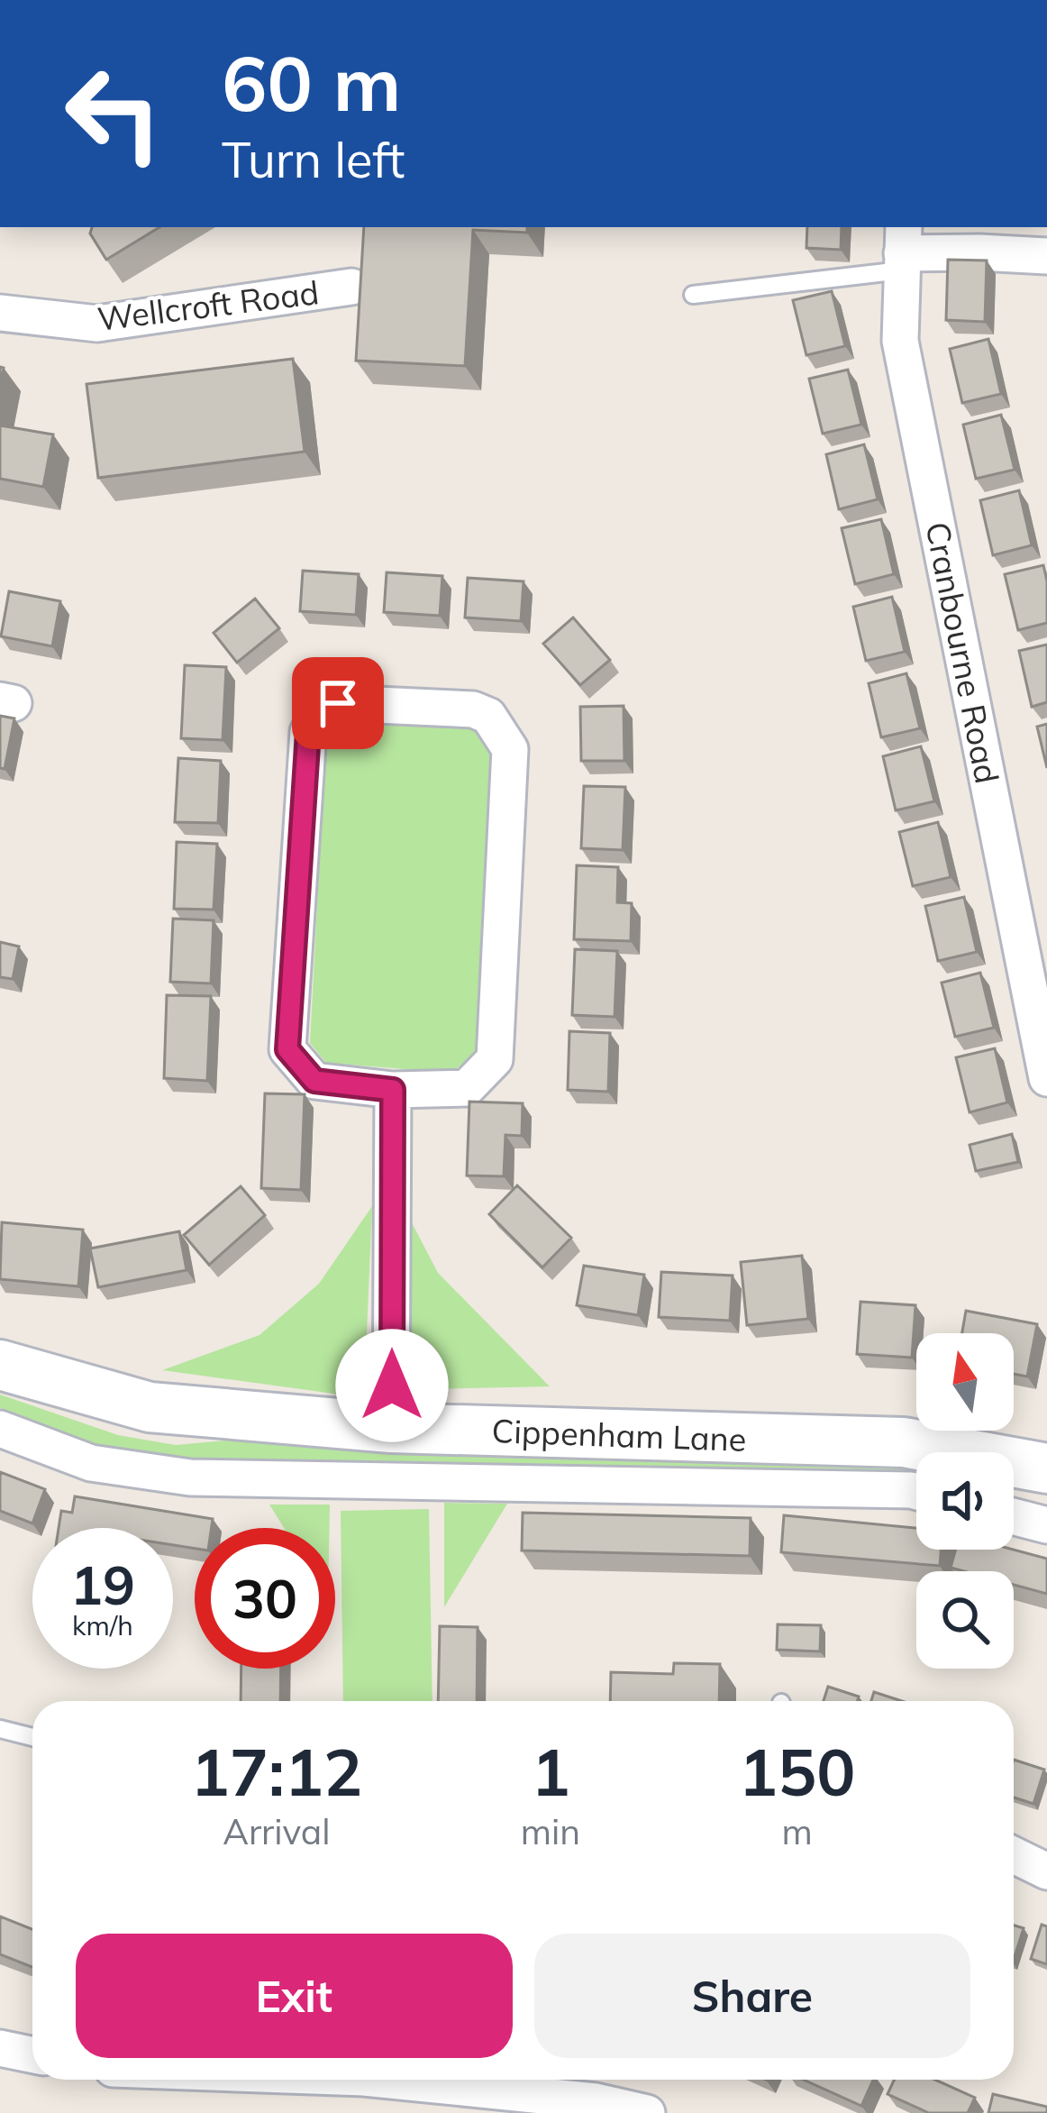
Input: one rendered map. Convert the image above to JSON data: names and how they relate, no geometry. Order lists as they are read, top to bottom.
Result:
{
  "streets": {
    "street": ["Wellcroft Road", "Cranbourne Road", "Cippenham Lane"]
  },
  "north": "top",
  "page": {
    "turn": ["60 m", "Turn left"],
    "speed": "19 km/h",
    "limit": "30",
    "eta": [
      "17:12",
      "Arrival",
      "1",
      "min",
      "150",
      "m"
    ],
    "buttons": ["Exit", "Share"]
  }
}
